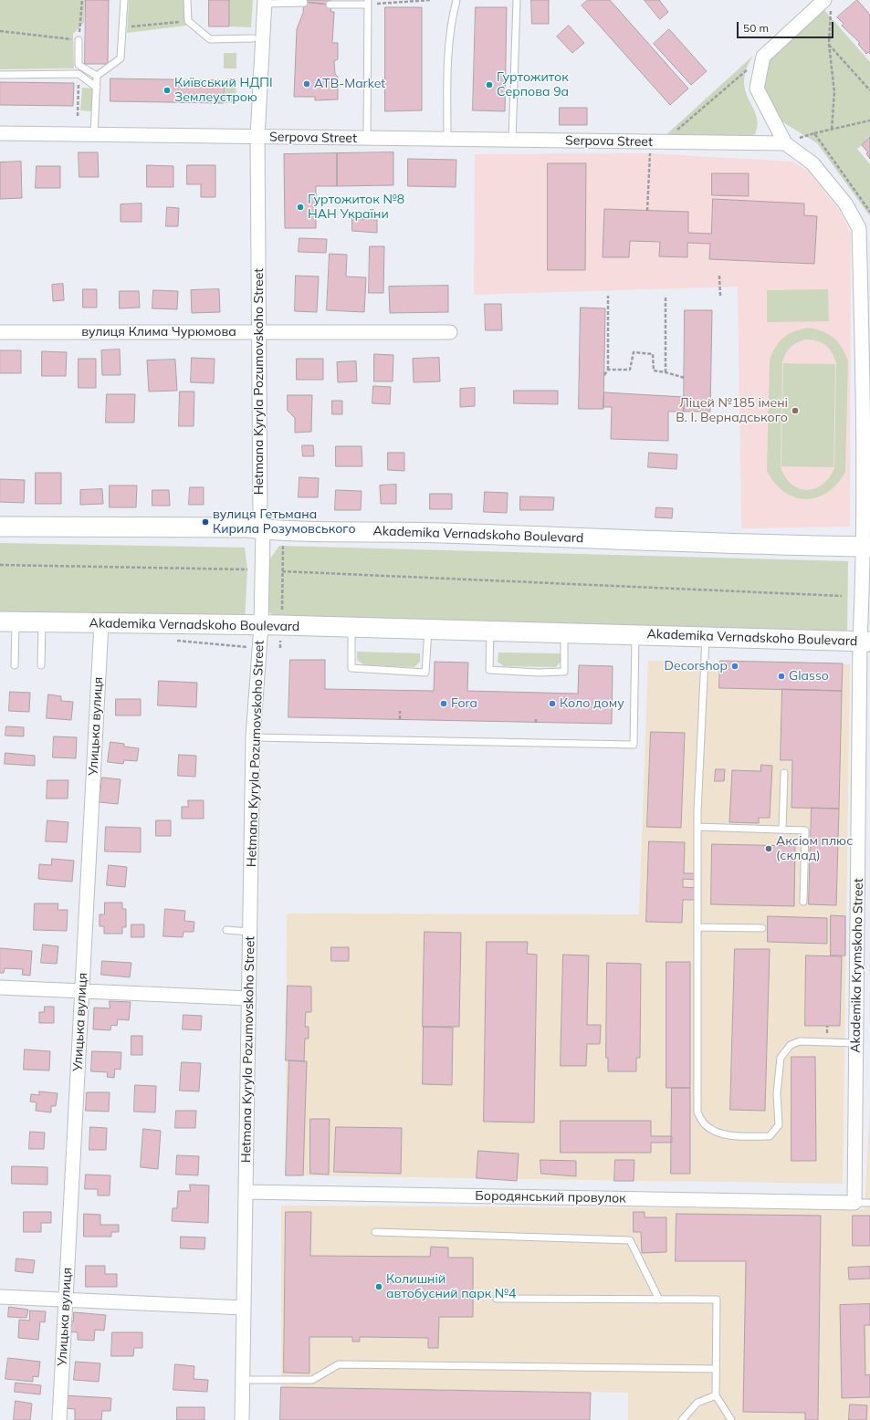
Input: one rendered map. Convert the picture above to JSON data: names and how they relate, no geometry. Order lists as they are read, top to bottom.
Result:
{
  "streets": {
    "main road": ["Akademika Vernadskoho Boulevard"],
    "street": [
      "Serpova Street",
      "вулиця Клима Чурюмова",
      "Hetmana Kyryla Pozumovskoho Street",
      "Улицька вулиця",
      "Akademika Krymskoho Street",
      "Бородянський провулок"
    ]
  },
  "crossings": [
    ["Serpova Street", "Hetmana Kyryla Pozumovskoho Street"],
    ["вулиця Клима Чурюмова", "Hetmana Kyryla Pozumovskoho Street"],
    ["Hetmana Kyryla Pozumovskoho Street", "Akademika Vernadskoho Boulevard"],
    ["Hetmana Kyryla Pozumovskoho Street", "Бородянський провулок"],
    ["Akademika Vernadskoho Boulevard", "Улицька вулиця"],
    ["Akademika Vernadskoho Boulevard", "Akademika Krymskoho Street"],
    ["Akademika Krymskoho Street", "Бородянський провулок"]
  ],
  "places": [
    "ATB-Market",
    "Гуртожиток Серпова 9а",
    "Київський НДПІ Землеустрою",
    "Гуртожиток №8 НАН України",
    "Ліцей №185 імені В. І. Вернадського",
    "вулиця Гетьмана Кирила Розумовського",
    "Decorshop",
    "Glasso",
    "Fora",
    "Коло дому",
    "Аксіом плюс (склад)",
    "Колишній автобусний парк №4"
  ],
  "scale_bar": "50 m"
}
